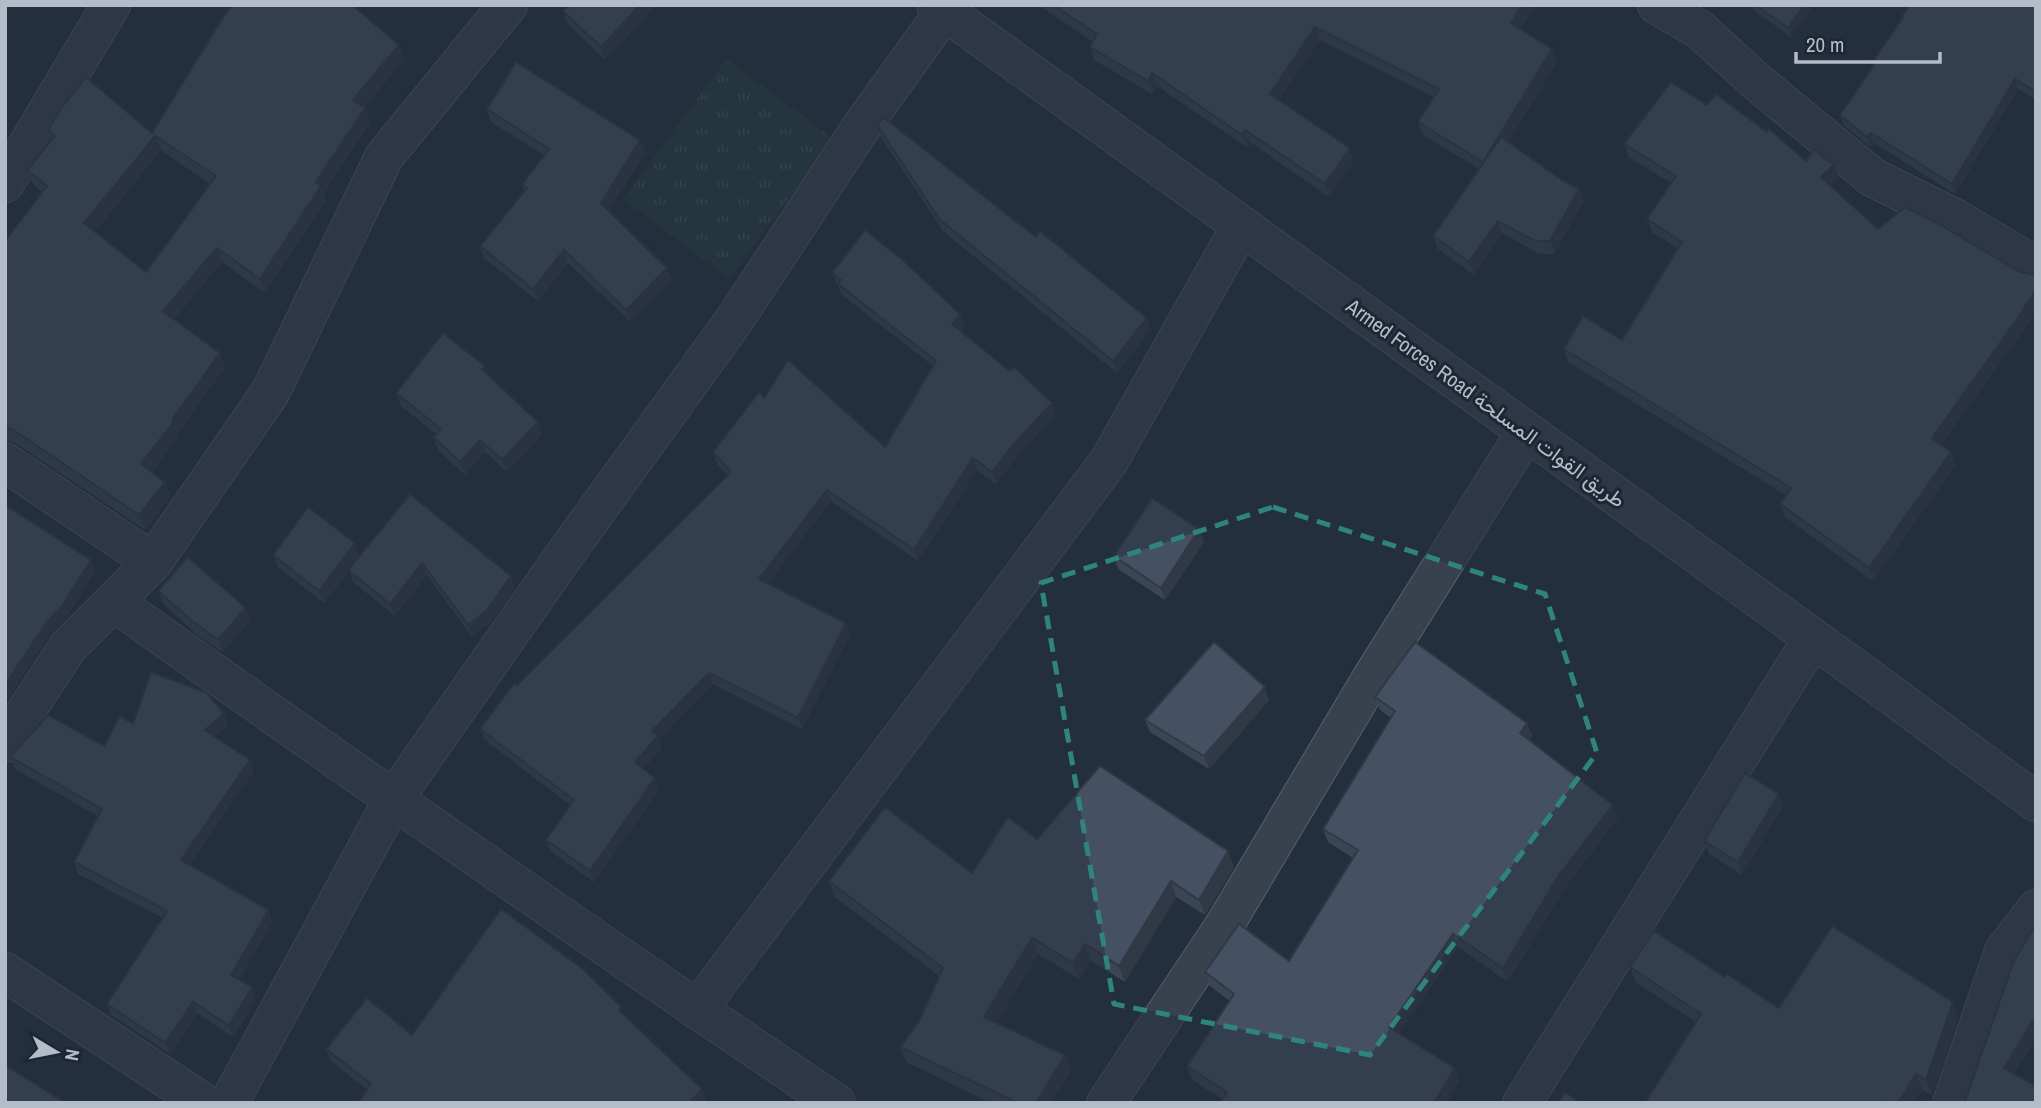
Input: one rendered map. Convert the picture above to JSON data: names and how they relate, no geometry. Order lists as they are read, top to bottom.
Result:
{
  "streets": {
    "street": ["Armed Forces Road طريق القوات المسلحة"]
  },
  "scale_bar": "20 m",
  "north": "right"
}
